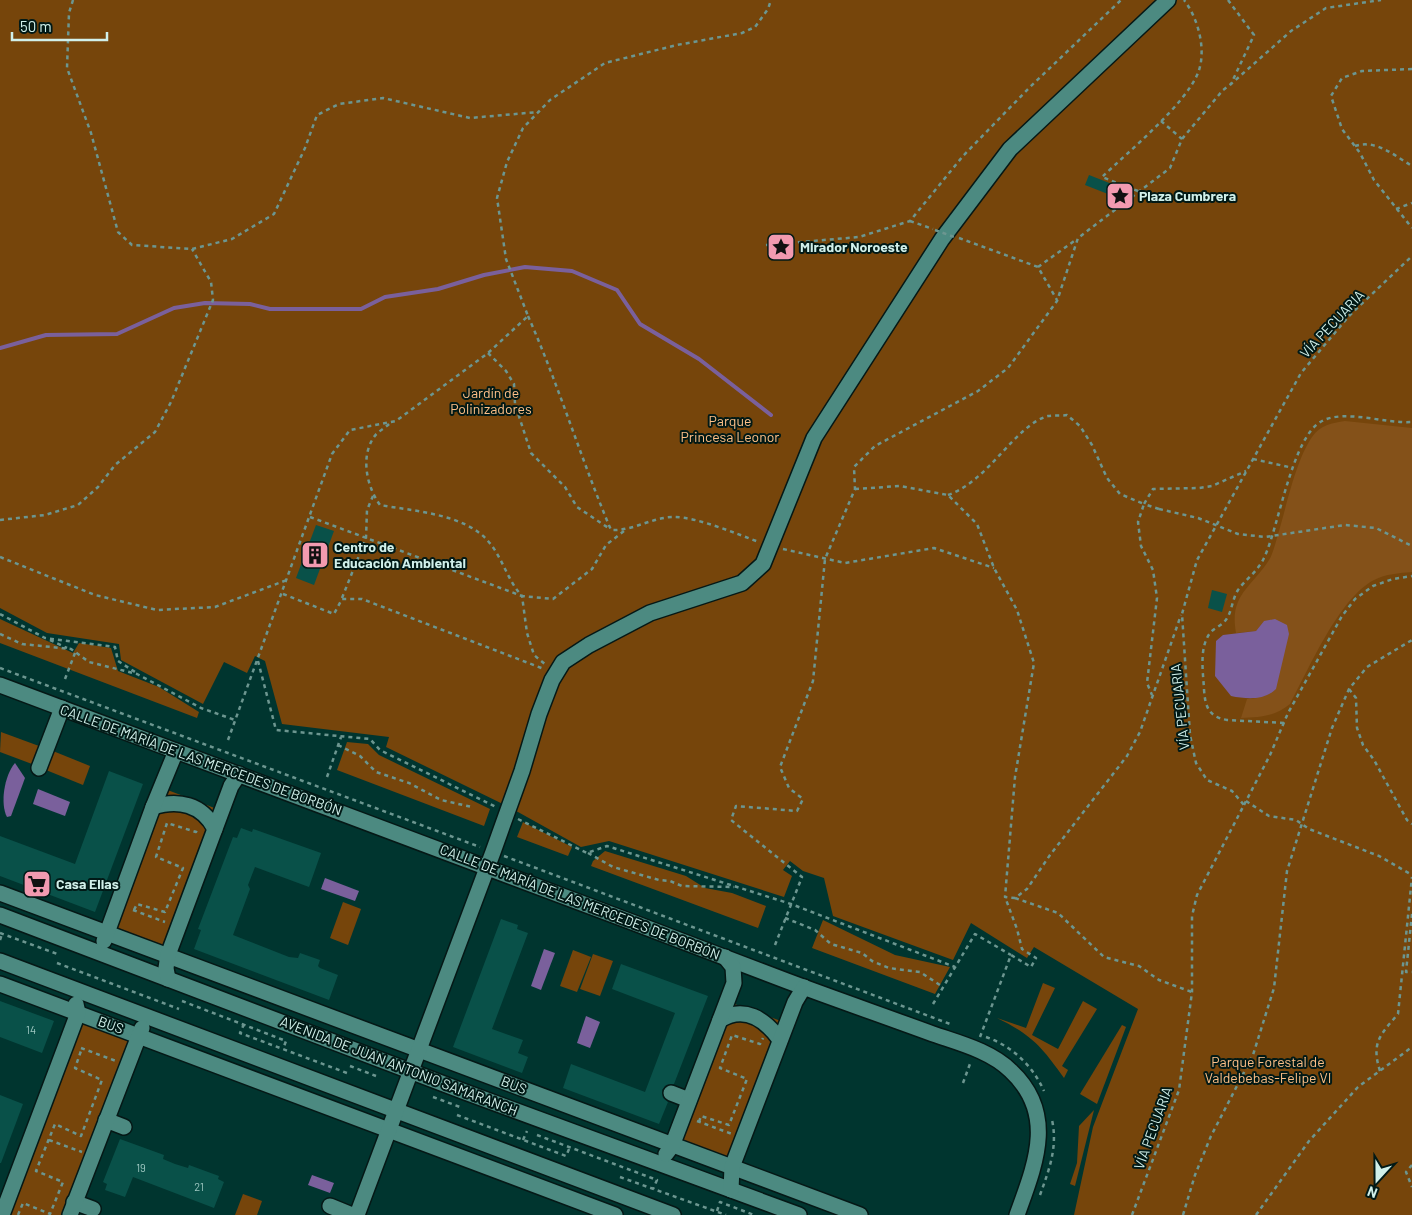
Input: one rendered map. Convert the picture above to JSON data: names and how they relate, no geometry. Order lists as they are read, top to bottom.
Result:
{
  "streets": {
    "street": ["CALLE DE MARÍA DE LAS MERCEDES DE BORBÓN", "BUS", "AVENIDA DE JUAN ANTONIO SAMARANCH"],
    "path": ["VÍA PECUARIA"]
  },
  "parks": ["Jardín de Polinizadores", "Parque Princesa Leonor", "Parque Forestal de Valdebebas-Felipe VI"],
  "places": {
    "place": ["Plaza Cumbrera", "Mirador Noroeste"],
    "building": ["Centro de Educación Ambiental"],
    "supermarket": ["Casa Elias"]
  },
  "house_numbers": ["14", "19", "21"],
  "scale_bar": "50 m",
  "north": "bottom"
}
